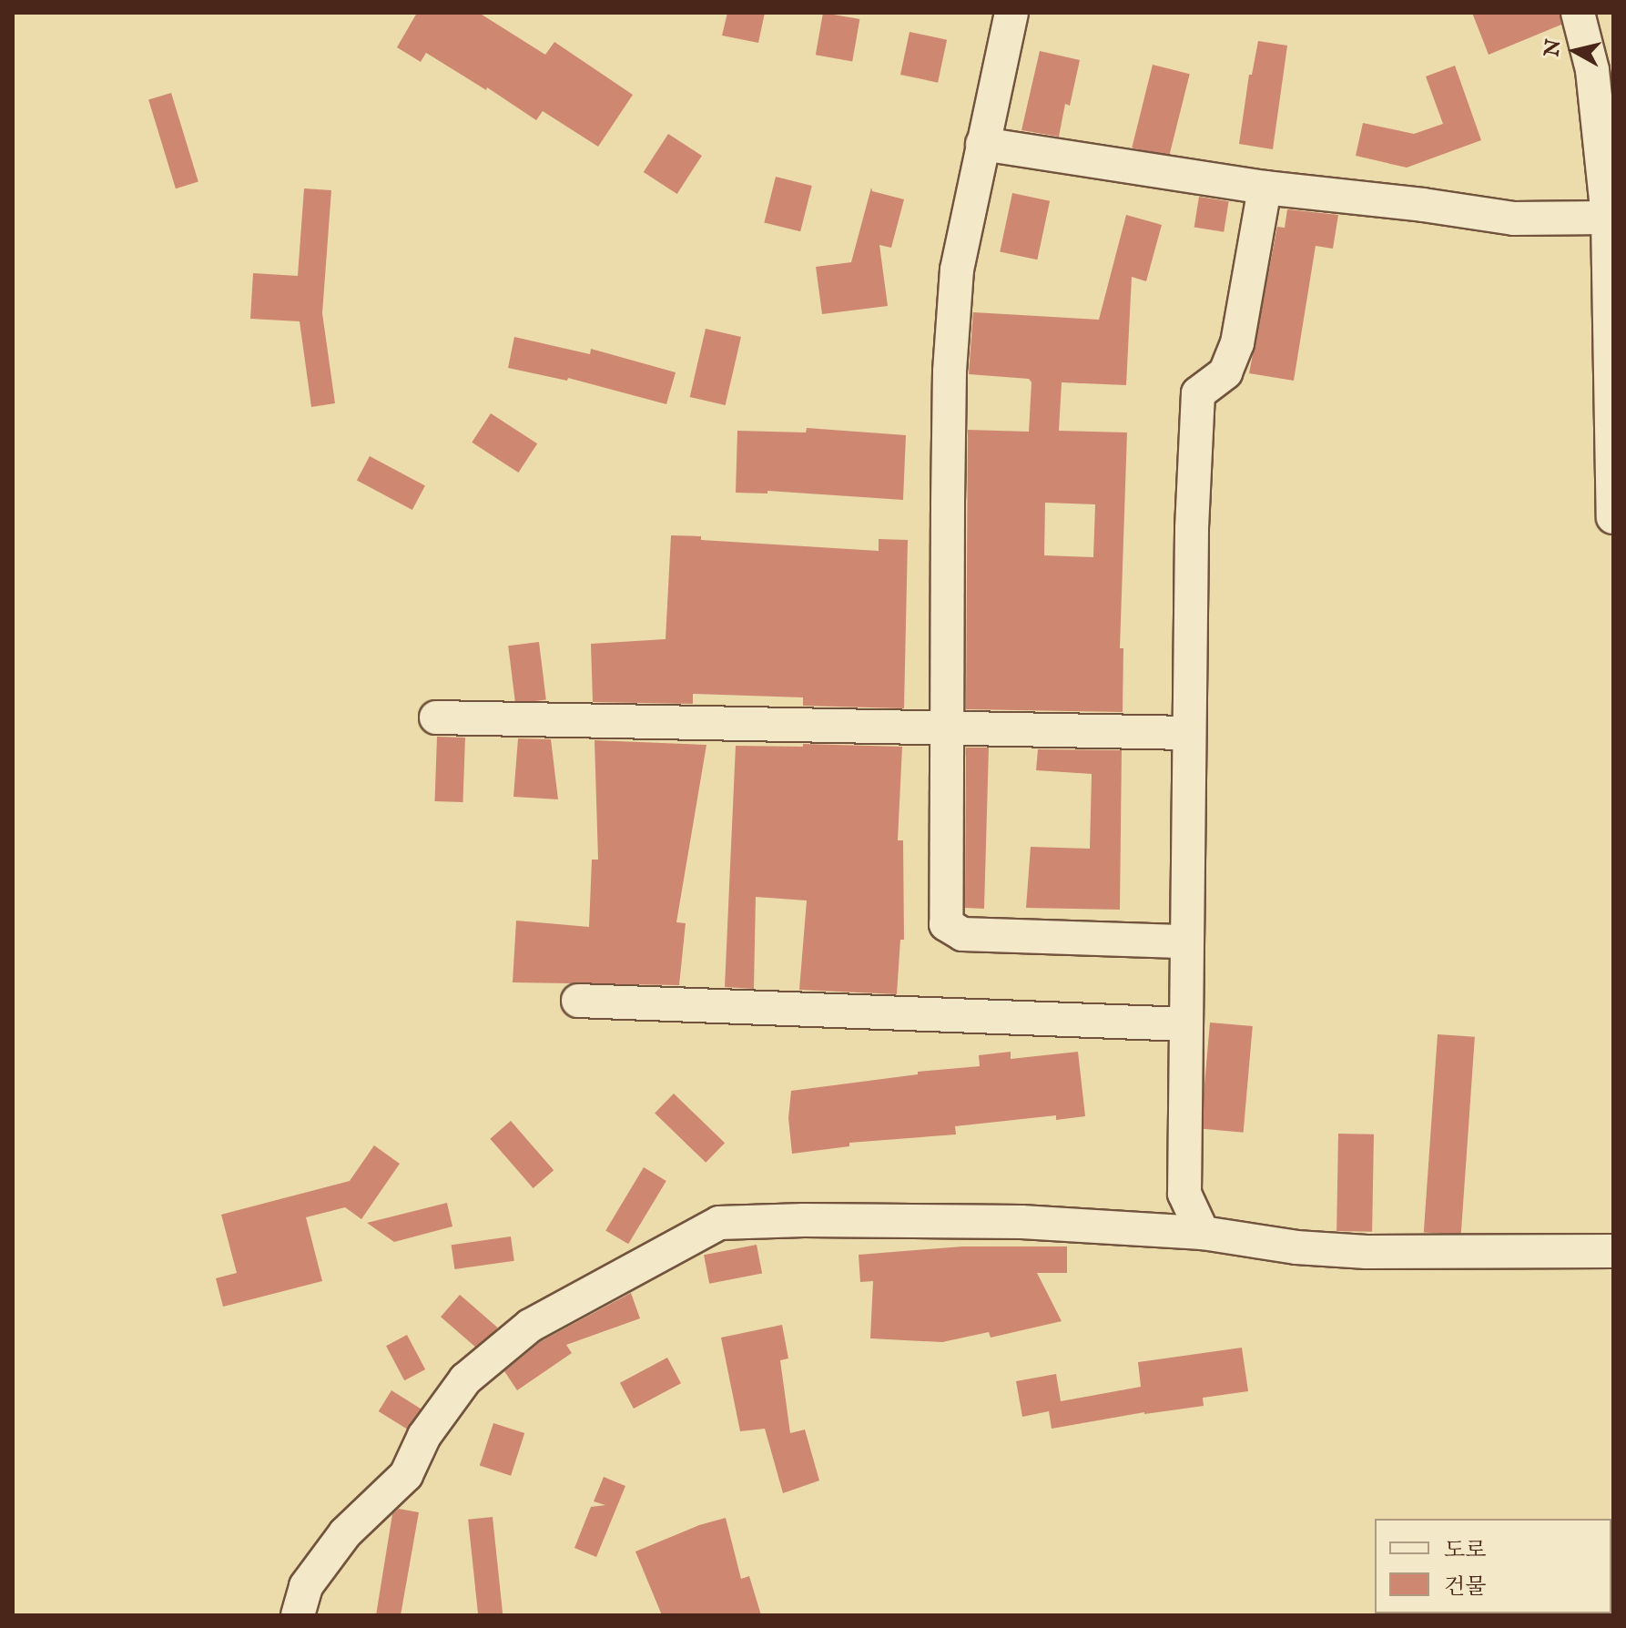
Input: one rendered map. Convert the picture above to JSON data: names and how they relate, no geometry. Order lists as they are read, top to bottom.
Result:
{
  "legend": ["도로", "건물"],
  "north": "left"
}
